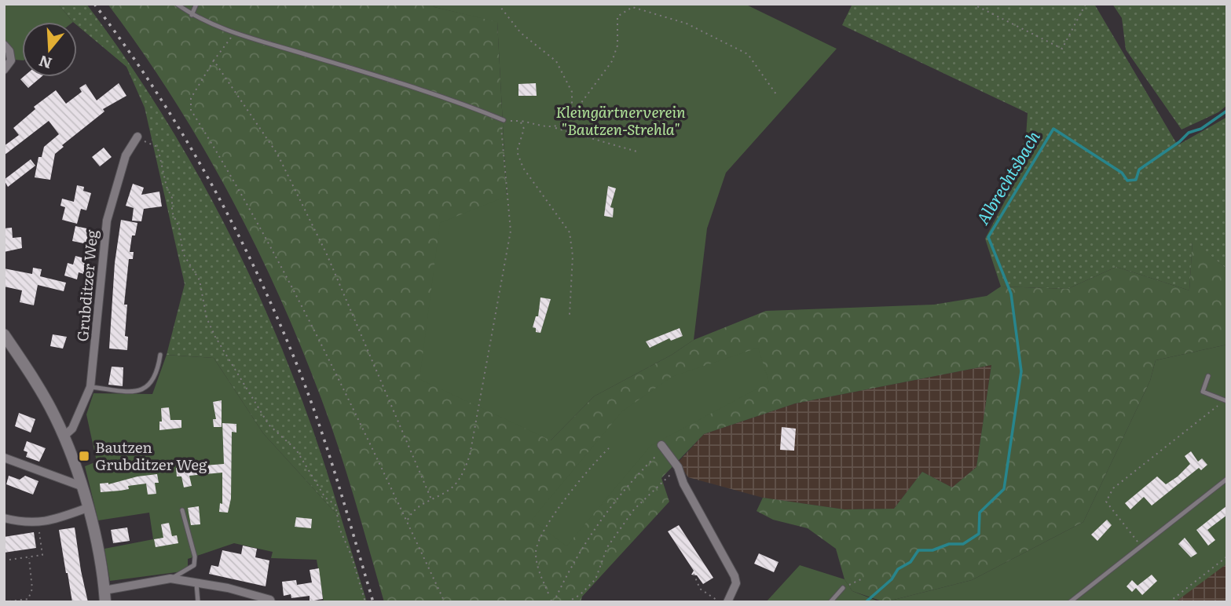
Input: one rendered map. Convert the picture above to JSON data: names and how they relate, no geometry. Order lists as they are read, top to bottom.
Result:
{
  "streets": {
    "street": ["Grubditzer Weg"]
  },
  "water": ["Albrechtsbach"],
  "parks": ["Kleingärtnerverein \"Bautzen-Strehla\""],
  "places": {
    "transit": ["Bautzen Grubditzer Weg"]
  },
  "north": "bottom"
}
